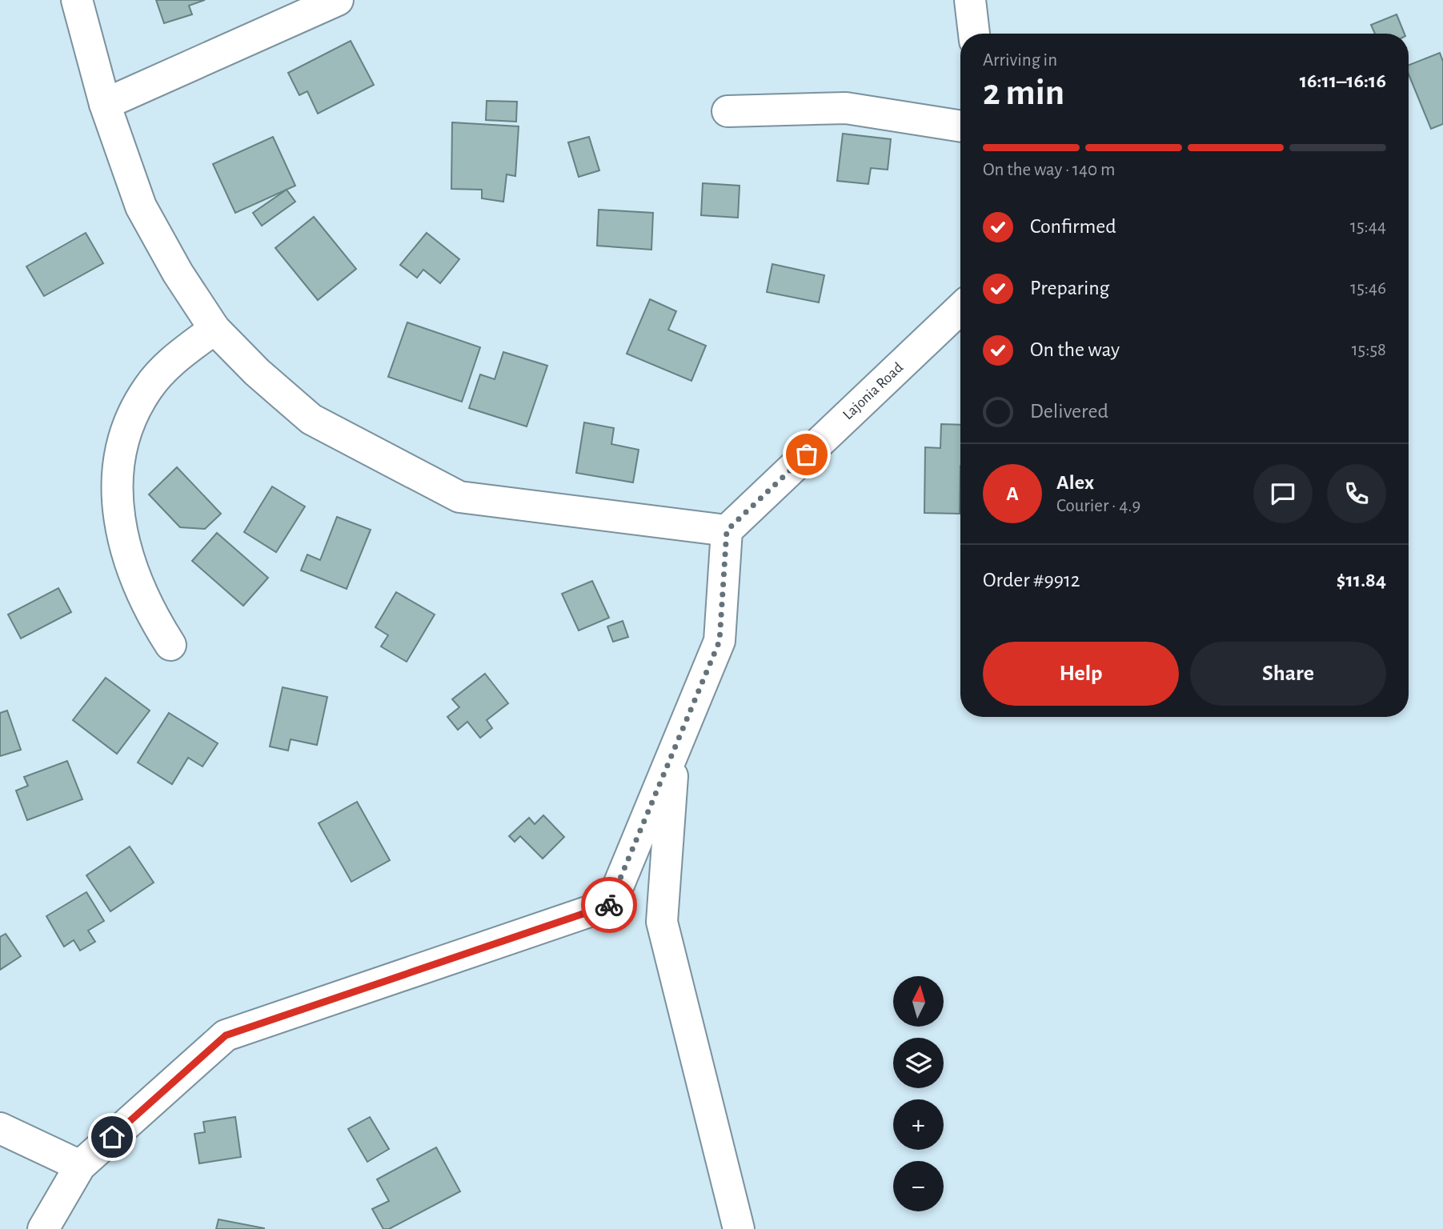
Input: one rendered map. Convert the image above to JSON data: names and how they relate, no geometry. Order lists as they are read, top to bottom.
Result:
{
  "streets": {
    "street": ["Lajonia Road"]
  },
  "north": "top",
  "page": {
    "heading": ["2 min", "Arriving in", "16:11–16:16"],
    "panel": [
      "Alex",
      "Courier · 4.9",
      "Order #9912",
      "$11.84"
    ],
    "bar": "On the way · 140 m",
    "list": [
      ["Confirmed", "15:44"],
      ["Preparing", "15:46"],
      ["On the way", "15:58"],
      "Delivered"
    ],
    "round": "A",
    "buttons": ["Help", "Share"],
    "map_buttons": ["+", "−"]
  }
}
